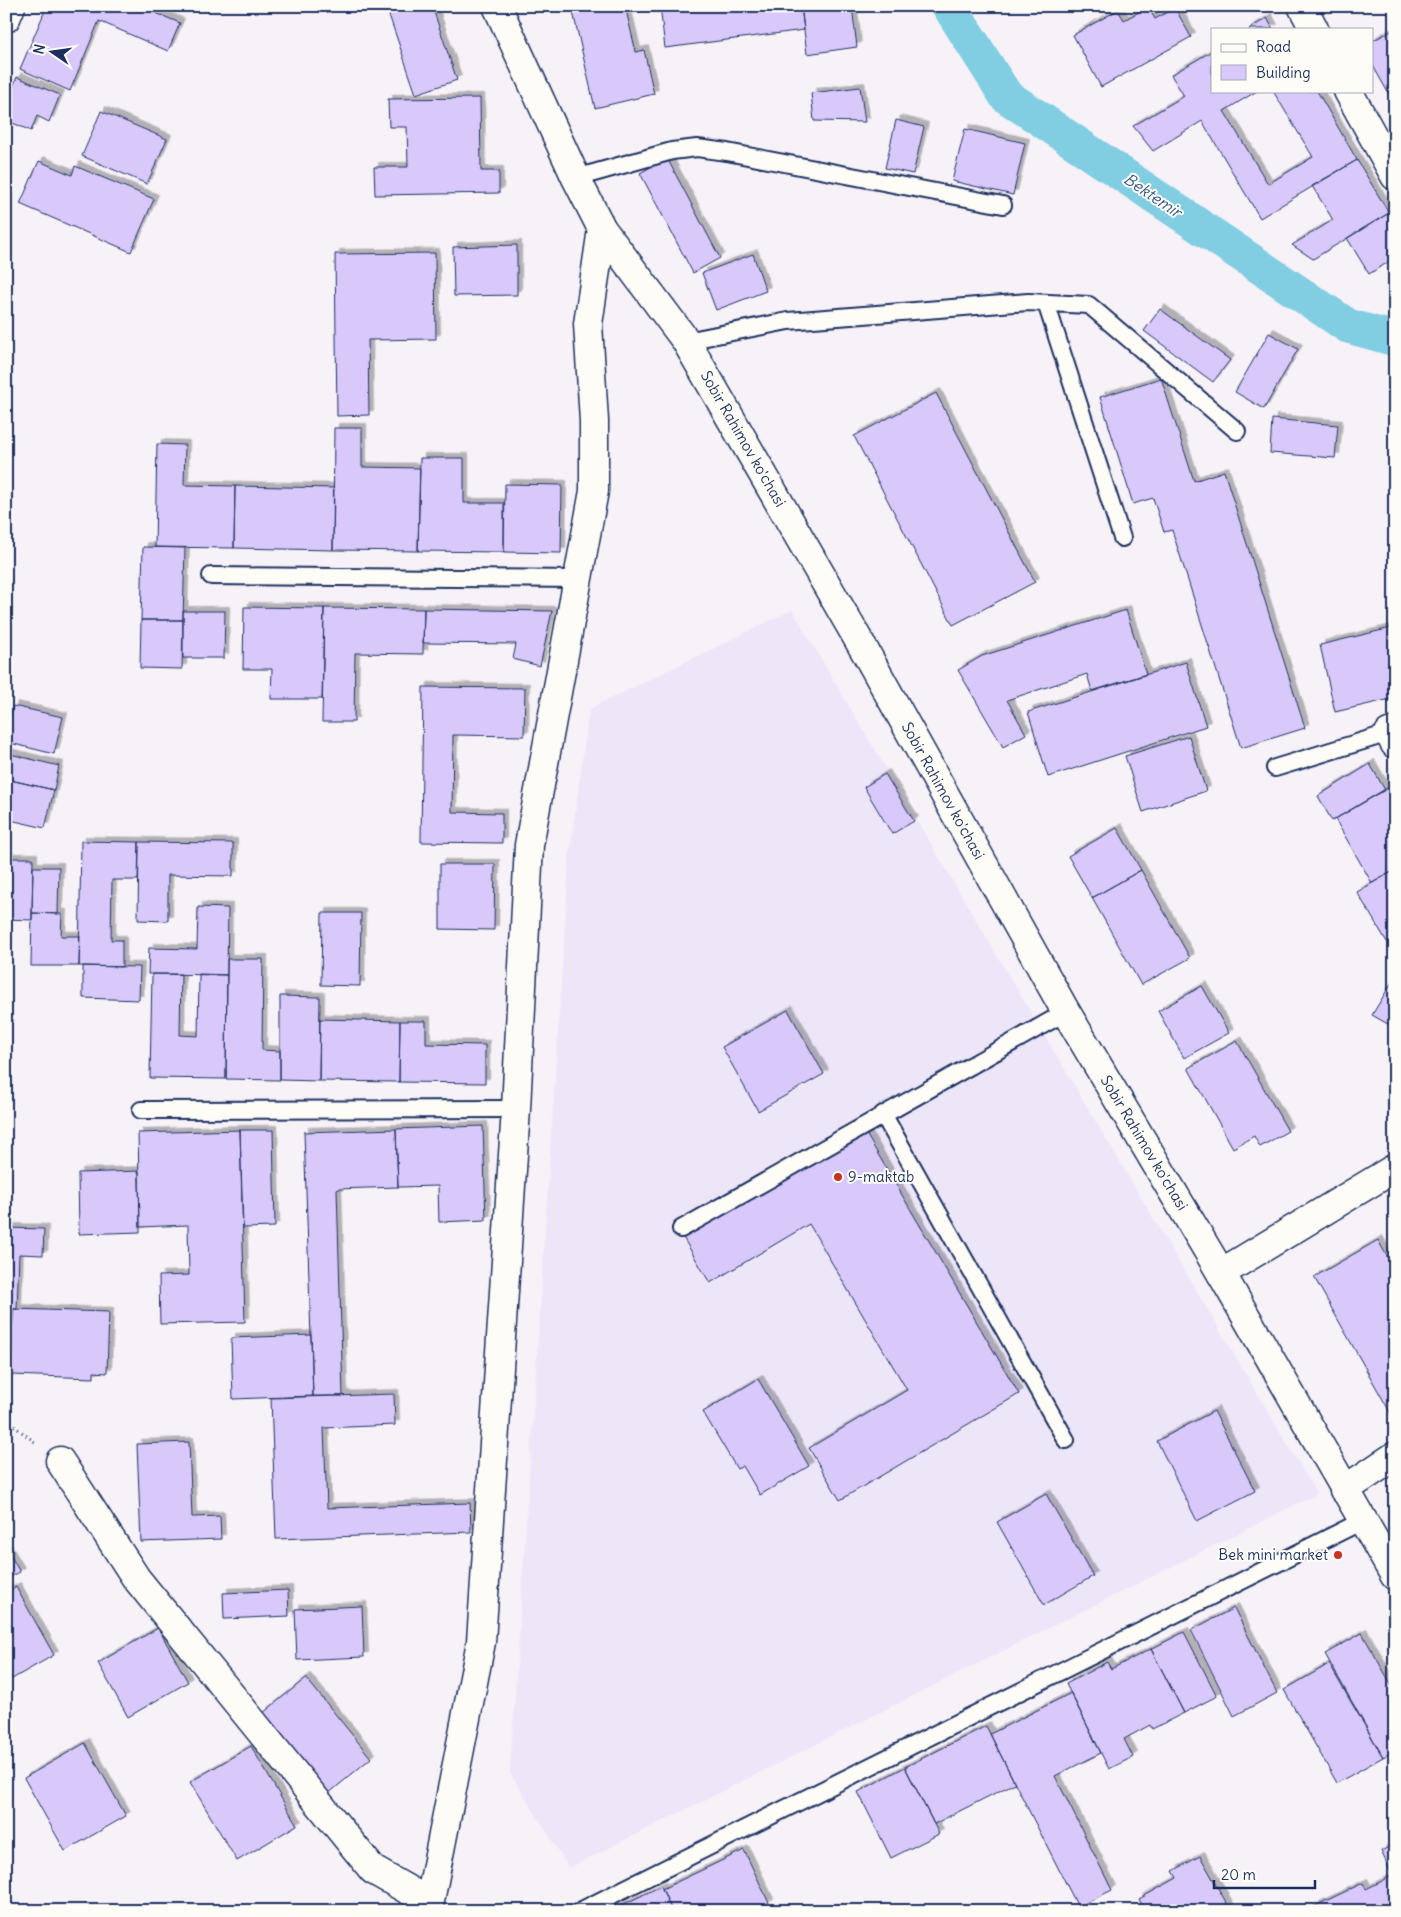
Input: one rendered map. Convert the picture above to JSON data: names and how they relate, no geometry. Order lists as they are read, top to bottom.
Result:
{
  "streets": {
    "street": ["Sobir Rahimov ko'chasi"]
  },
  "water": ["Bektemir"],
  "places": ["9-maktab", "Bek mini market"],
  "legend": ["Road", "Building"],
  "scale_bar": "20 m",
  "north": "left"
}
